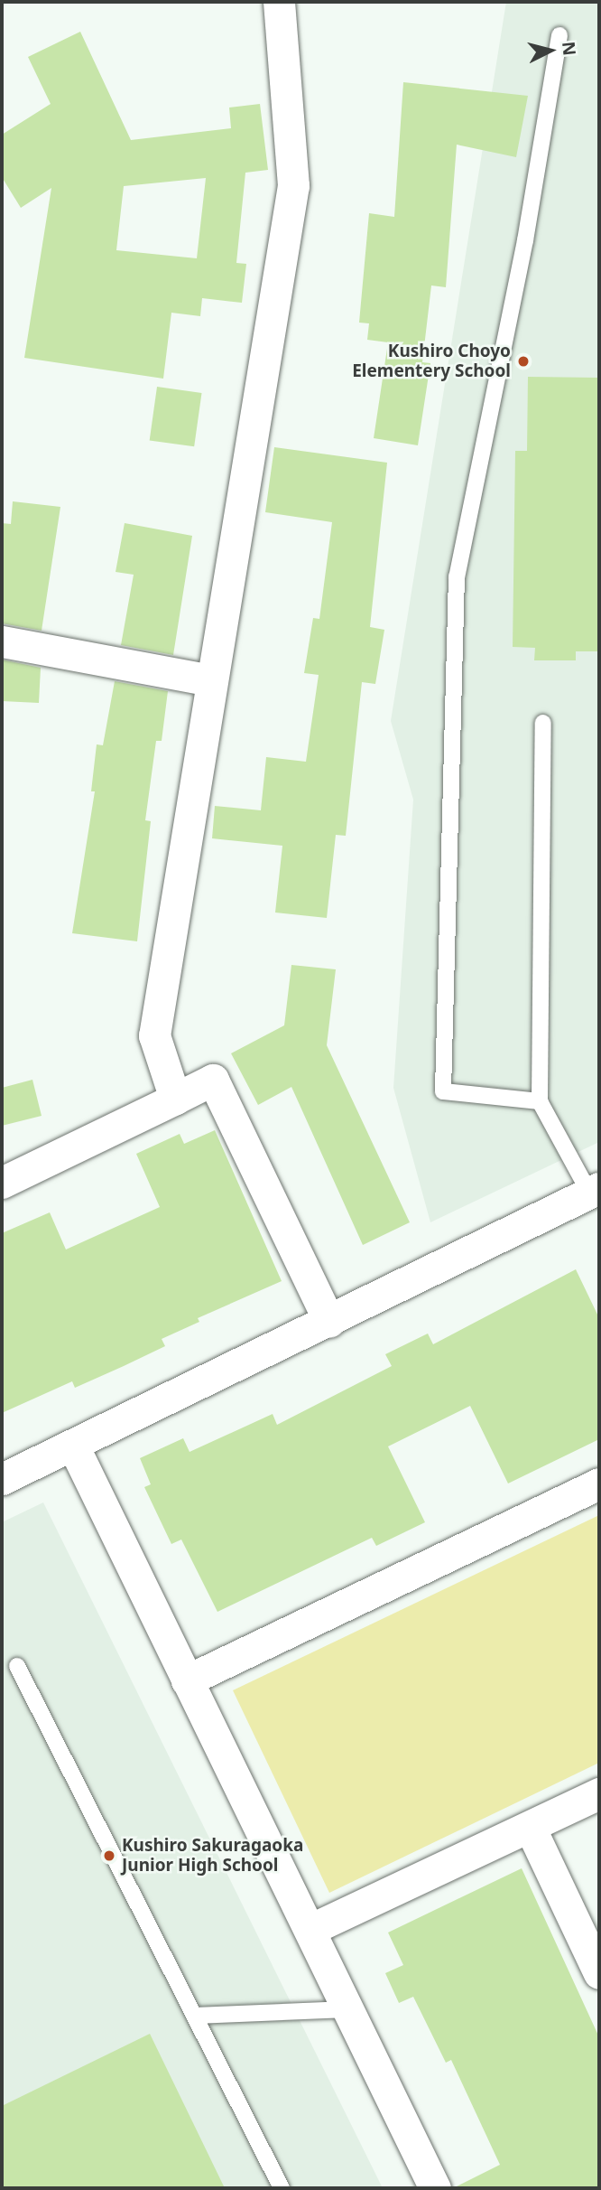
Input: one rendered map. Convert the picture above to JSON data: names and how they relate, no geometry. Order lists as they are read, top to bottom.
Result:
{
  "places": ["Kushiro Choyo Elementery School", "Kushiro Sakuragaoka Junior High School"],
  "north": "right"
}
